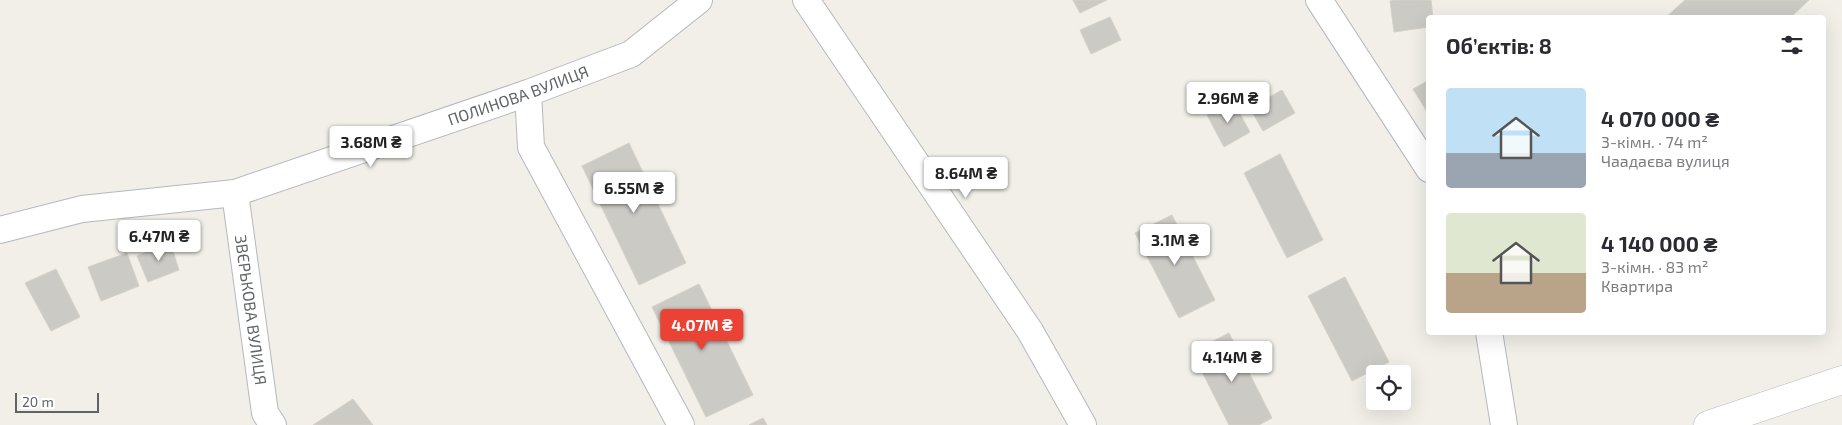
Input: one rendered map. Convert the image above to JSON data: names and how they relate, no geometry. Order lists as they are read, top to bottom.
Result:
{
  "streets": {
    "street": ["ПОЛИНОВА ВУЛИЦЯ", "ЗВЄРЬКОВА ВУЛИЦЯ"]
  },
  "crossings": [
    ["ПОЛИНОВА ВУЛИЦЯ", "ЗВЄРЬКОВА ВУЛИЦЯ"]
  ],
  "scale_bar": "20 m",
  "page": {
    "heading": "Об’єктів: 8",
    "list": [
      {
        "name": "4 070 000 ₴",
        "note": "3-кімн. · 74 m² · Чаадаєва вулиця"
      },
      {
        "name": "4 140 000 ₴",
        "note": "3-кімн. · 83 m² · Квартира"
      }
    ],
    "price": [
      "2.96M ₴",
      "3.68M ₴",
      "8.64M ₴",
      "6.55M ₴",
      "6.47M ₴",
      "3.1M ₴",
      "4.07M ₴",
      "4.14M ₴"
    ],
    "scale": "20 m"
  }
}
